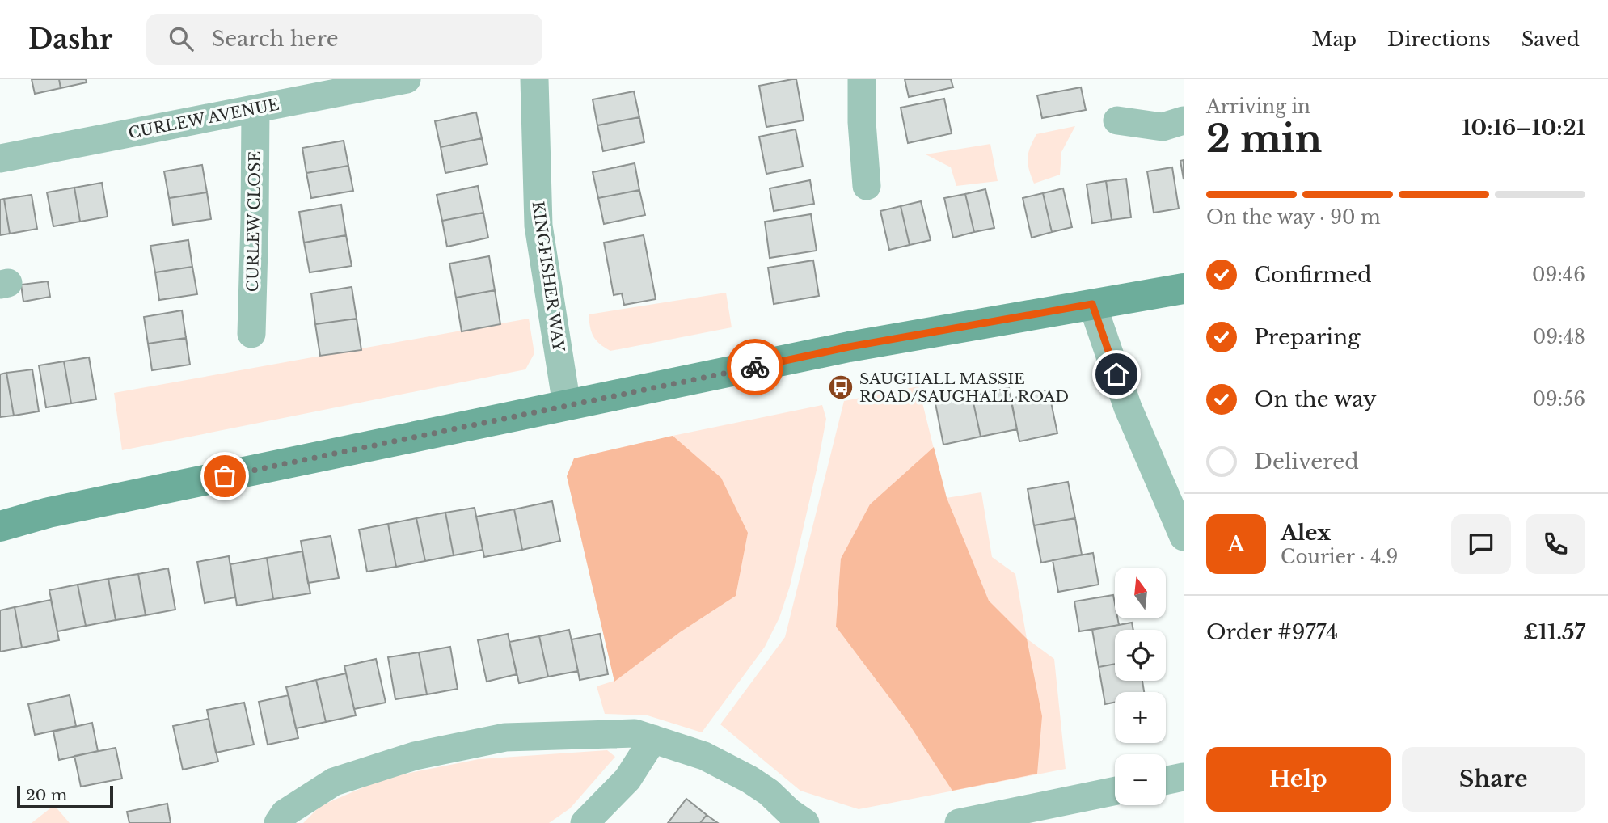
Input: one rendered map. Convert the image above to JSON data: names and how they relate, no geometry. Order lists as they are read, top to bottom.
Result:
{
  "streets": {
    "street": ["CURLEW AVENUE", "CURLEW CLOSE", "KINGFISHER WAY"]
  },
  "crossings": [
    ["CURLEW AVENUE", "CURLEW CLOSE"]
  ],
  "places": {
    "bus stop": ["SAUGHALL MASSIE ROAD/SAUGHALL ROAD"]
  },
  "scale_bar": "20 m",
  "north": "top",
  "page": {
    "header": "Dashr",
    "search": "Search here",
    "nav": ["Map", "Directions", "Saved"],
    "heading": ["2 min", "Arriving in", "10:16–10:21"],
    "panel": [
      "Alex",
      "Courier · 4.9",
      "Order #9774",
      "£11.57"
    ],
    "bar": "On the way · 90 m",
    "list": [
      ["Confirmed", "09:46"],
      ["Preparing", "09:48"],
      ["On the way", "09:56"],
      "Delivered"
    ],
    "round": "A",
    "map_buttons": ["+", "−"],
    "buttons": ["Help", "Share"],
    "scale": "20 m"
  }
}
